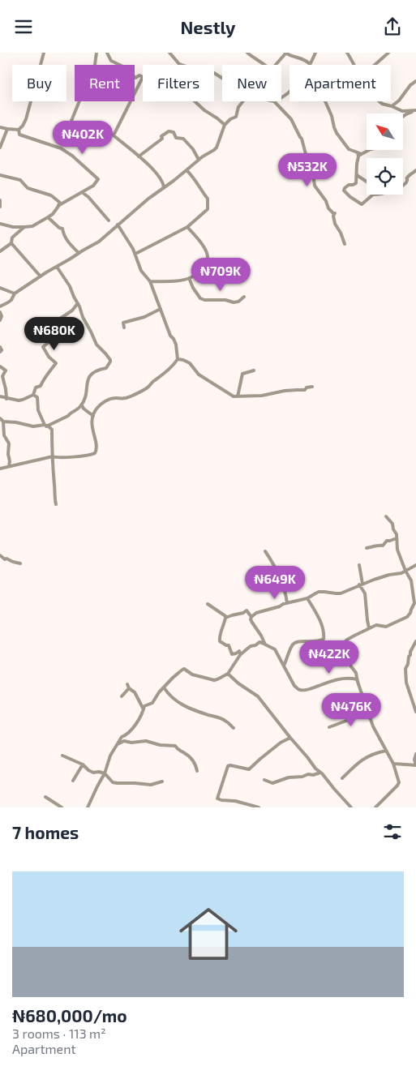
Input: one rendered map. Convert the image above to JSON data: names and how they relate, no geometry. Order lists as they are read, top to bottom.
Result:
{
  "north": "top left",
  "page": {
    "header": "Nestly",
    "chip": [
      "Buy",
      "Rent",
      "Filters",
      "New",
      "Apartment"
    ],
    "price": [
      "₦402K",
      "₦532K",
      "₦709K",
      "₦680K",
      "₦649K",
      "₦422K",
      "₦476K"
    ],
    "heading": "7 homes",
    "list": [
      {
        "name": "₦680,000/mo",
        "note": "3 rooms · 113 m² · Apartment"
      }
    ]
  }
}
